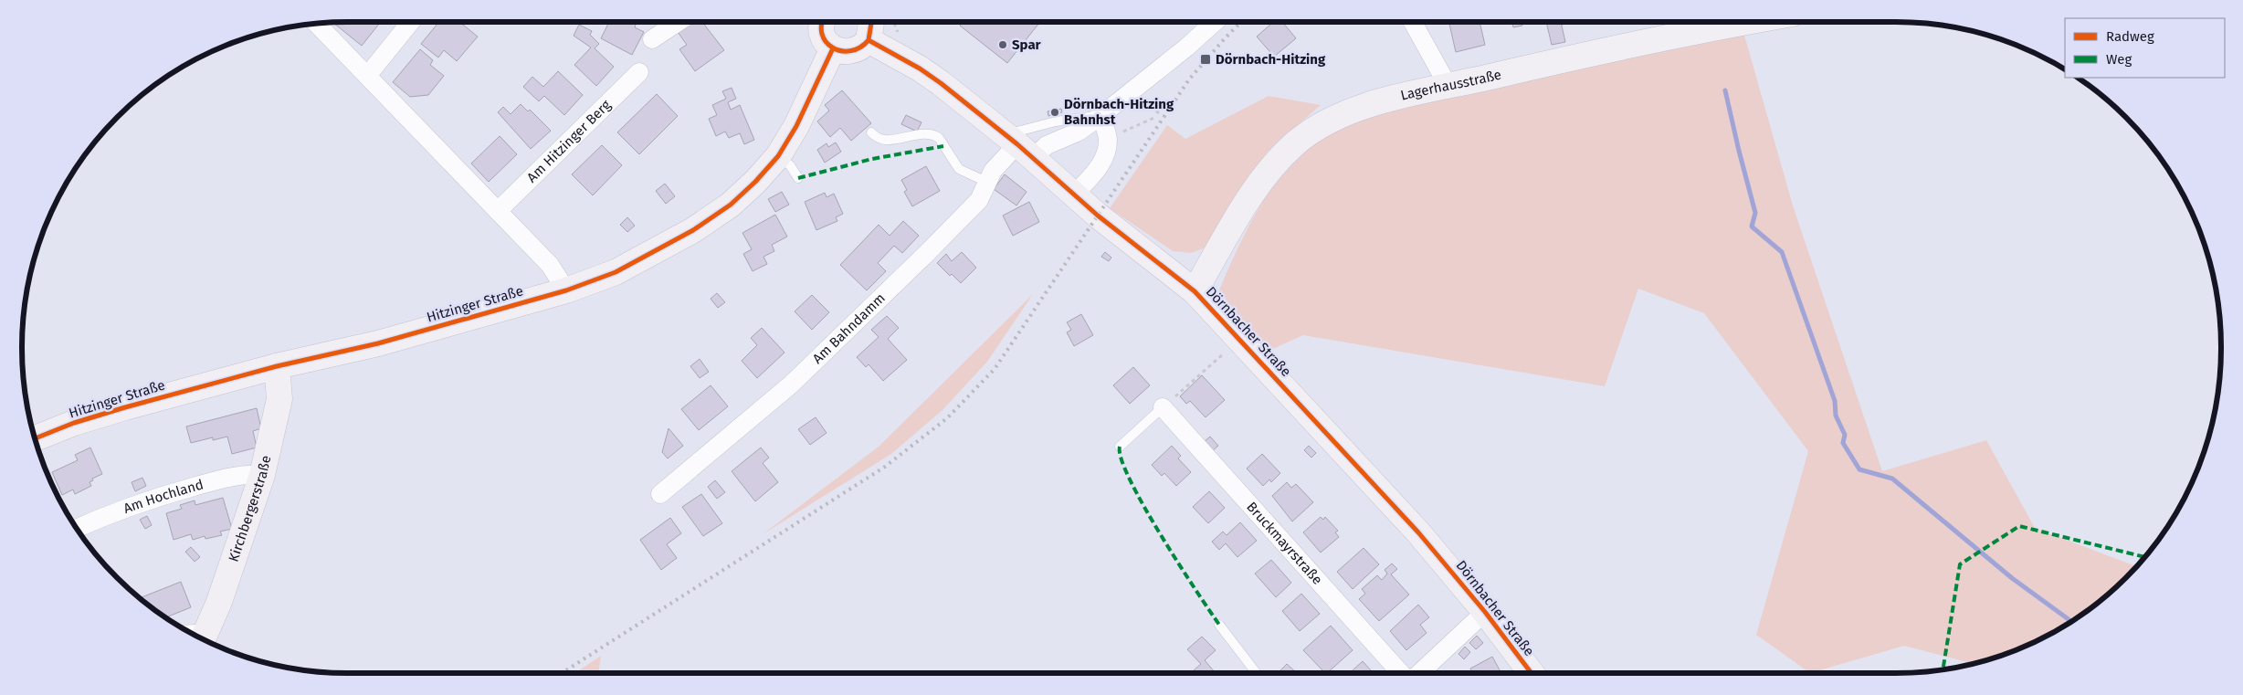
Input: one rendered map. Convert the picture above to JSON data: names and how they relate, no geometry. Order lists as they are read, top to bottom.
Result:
{
  "streets": {
    "street": [
      "Lagerhausstraße",
      "Am Hitzinger Berg",
      "Hitzinger Straße",
      "Am Bahndamm",
      "Dörnbacher Straße",
      "Am Hochland",
      "Kirchbergerstraße",
      "Bruckmayrstraße"
    ]
  },
  "crossings": [
    ["Lagerhausstraße", "Dörnbacher Straße"],
    ["Hitzinger Straße", "Kirchbergerstraße"],
    ["Am Bahndamm", "Dörnbacher Straße"],
    ["Am Hochland", "Kirchbergerstraße"]
  ],
  "places": {
    "other": ["Spar", "Dörnbach-Hitzing Bahnhst"],
    "transit": ["Dörnbach-Hitzing"]
  },
  "legend": ["Radweg", "Weg"]
}
